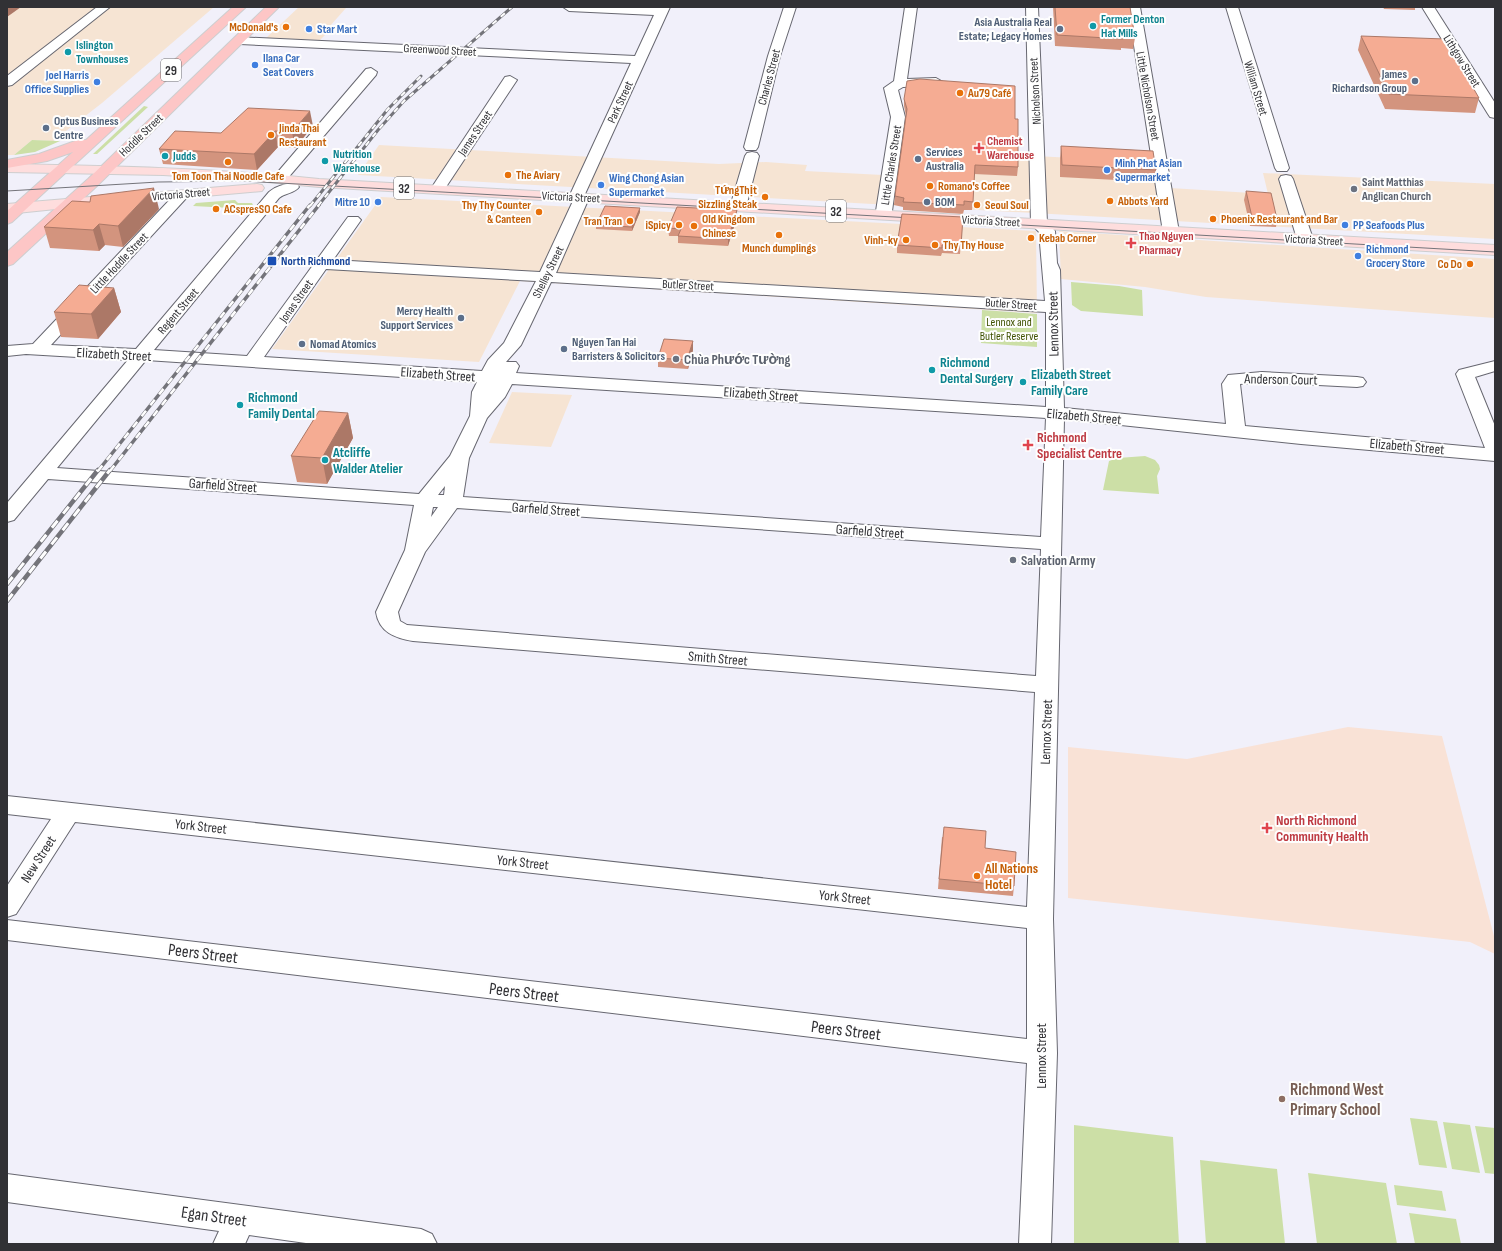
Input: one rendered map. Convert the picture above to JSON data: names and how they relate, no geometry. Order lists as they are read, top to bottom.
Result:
{
  "streets": {
    "highway": ["29", "Hoddle Street"],
    "main road": ["32", "Victoria Street"],
    "street": [
      "Greenwood Street",
      "Lithgow Street",
      "Charles Street",
      "William Street",
      "Nicholson Street",
      "Little Nicholson Street",
      "Park Street",
      "James Street",
      "Little Charles Street",
      "Little Hoddle Street",
      "Shelley Street",
      "Butler Street",
      "Jonas Street",
      "Regent Street",
      "Lennox Street",
      "Elizabeth Street",
      "Anderson Court",
      "Garfield Street",
      "Smith Street",
      "York Street",
      "New Street",
      "Peers Street",
      "Egan Street"
    ]
  },
  "crossings": [
    ["Greenwood Street", "Park Street"],
    ["Greenwood Street", "Hoddle Street"],
    ["Charles Street", "Victoria Street"],
    ["William Street", "Victoria Street"],
    ["Nicholson Street", "32"],
    ["Nicholson Street", "Victoria Street"],
    ["Nicholson Street", "Lennox Street"],
    ["Little Nicholson Street", "Victoria Street"],
    ["Park Street", "Victoria Street"],
    ["Park Street", "Shelley Street"],
    ["James Street", "32"],
    ["Hoddle Street", "32"],
    ["Hoddle Street", "Victoria Street"],
    ["Little Charles Street", "32"],
    ["32", "Victoria Street"],
    ["32", "Regent Street"],
    ["32", "Lennox Street"],
    ["Victoria Street", "Little Hoddle Street"],
    ["Victoria Street", "Shelley Street"],
    ["Victoria Street", "Lennox Street"],
    ["Little Hoddle Street", "Elizabeth Street"],
    ["Shelley Street", "Butler Street"],
    ["Shelley Street", "Elizabeth Street"],
    ["Shelley Street", "Garfield Street"],
    ["Shelley Street", "Smith Street"],
    ["Butler Street", "Jonas Street"],
    ["Butler Street", "Lennox Street"],
    ["Jonas Street", "Elizabeth Street"],
    ["Regent Street", "Elizabeth Street"],
    ["Regent Street", "Garfield Street"],
    ["Lennox Street", "Elizabeth Street"],
    ["Lennox Street", "Garfield Street"],
    ["Lennox Street", "Smith Street"],
    ["Lennox Street", "York Street"],
    ["Lennox Street", "Peers Street"],
    ["Elizabeth Street", "Anderson Court"],
    ["York Street", "New Street"]
  ],
  "parks": ["Lennox and Butler Reserve"],
  "places": {
    "other": [
      "Former Denton Hat Mills",
      "McDonald's",
      "Star Mart",
      "Asia Australia Real Estate; Legacy Homes",
      "Islington Townhouses",
      "Ilana Car Seat Covers",
      "James Richardson Group",
      "Joel Harris Office Supplies",
      "Au79 Café",
      "Optus Business Centre",
      "Jinda Thai Restaurant",
      "Judds",
      "Services Australia",
      "Nutrition Warehouse",
      "Tom Toon Thai Noodle Cafe",
      "Minh Phat Asian Supermarket",
      "The Aviary",
      "Wing Chong Asian Supermarket",
      "Romano's Coffee",
      "Saint Matthias Anglican Church",
      "TứngThịt Sizzling Steak",
      "Abbots Yard",
      "Mitre 10",
      "BOM",
      "Seoul Soul",
      "ACspresSO Cafe",
      "Thy Thy Counter & Canteen",
      "Phoenix Restaurant and Bar",
      "Tran Tran",
      "iSpicy",
      "PP Seafoods Plus",
      "Old Kingdom Chinese",
      "Munch dumplings",
      "Kebab Corner",
      "Vinh-ky",
      "Thy Thy House",
      "Richmond Grocery Store",
      "Co Do",
      "Mercy Health Support Services",
      "Nomad Atomics",
      "Nguyen Tan Hai Barristers & Solicitors",
      "Chùa Phước Tường",
      "Richmond Dental Surgery",
      "Elizabeth Street Family Care",
      "Richmond Family Dental",
      "Atcliffe Walder Atelier",
      "Salvation Army",
      "All Nations Hotel",
      "Richmond West Primary School"
    ],
    "health": [
      "Chemist Warehouse",
      "Thao Nguyen Pharmacy",
      "Richmond Specialist Centre",
      "North Richmond Community Health"
    ],
    "transit": ["North Richmond"]
  }
}
